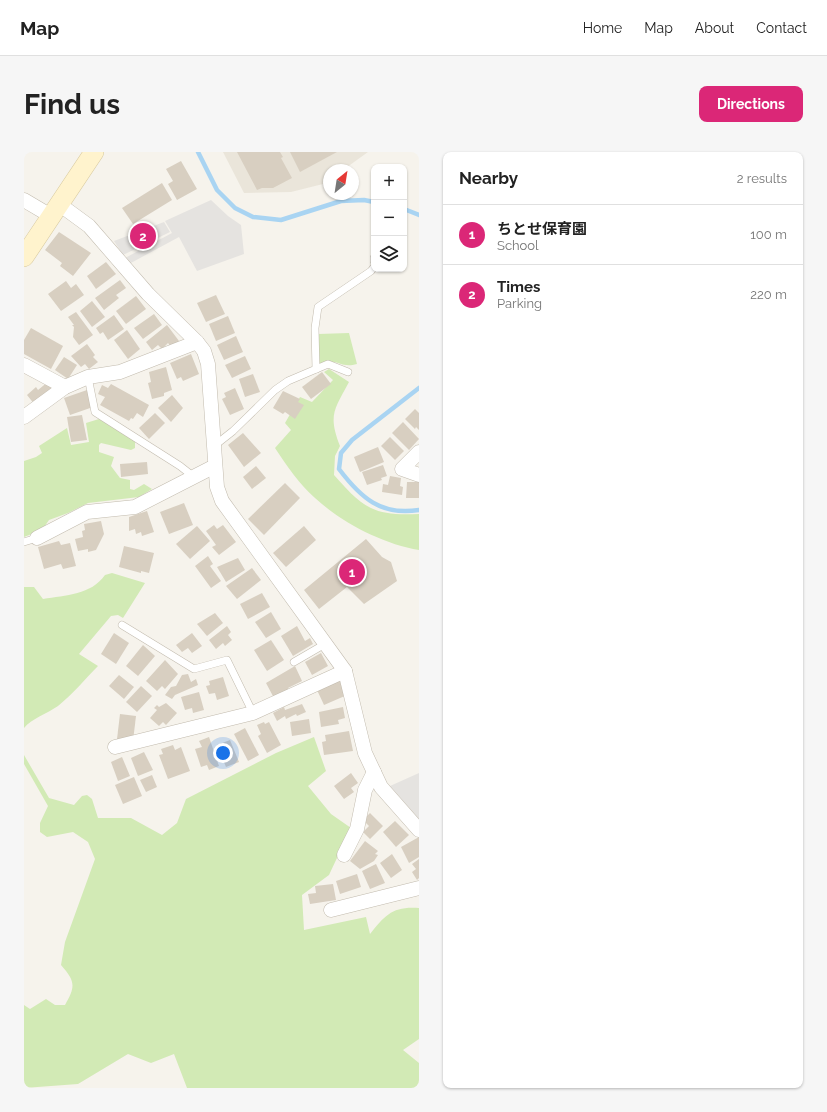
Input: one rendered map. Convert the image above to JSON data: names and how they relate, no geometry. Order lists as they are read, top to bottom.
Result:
{
  "north": "top right",
  "page": {
    "header": "Map",
    "nav": [
      "Home",
      "Map",
      "About",
      "Contact"
    ],
    "buttons": "Directions",
    "title": "Find us",
    "heading": ["Nearby", "2 results"],
    "map_buttons": ["+", "−"],
    "list": [
      {
        "mark": "1",
        "name": "ちとせ保育園",
        "note": "School",
        "value": "100 m"
      },
      {
        "mark": "2",
        "name": "Times",
        "note": "Parking",
        "value": "220 m"
      }
    ],
    "pins": ["2", "1"]
  }
}
